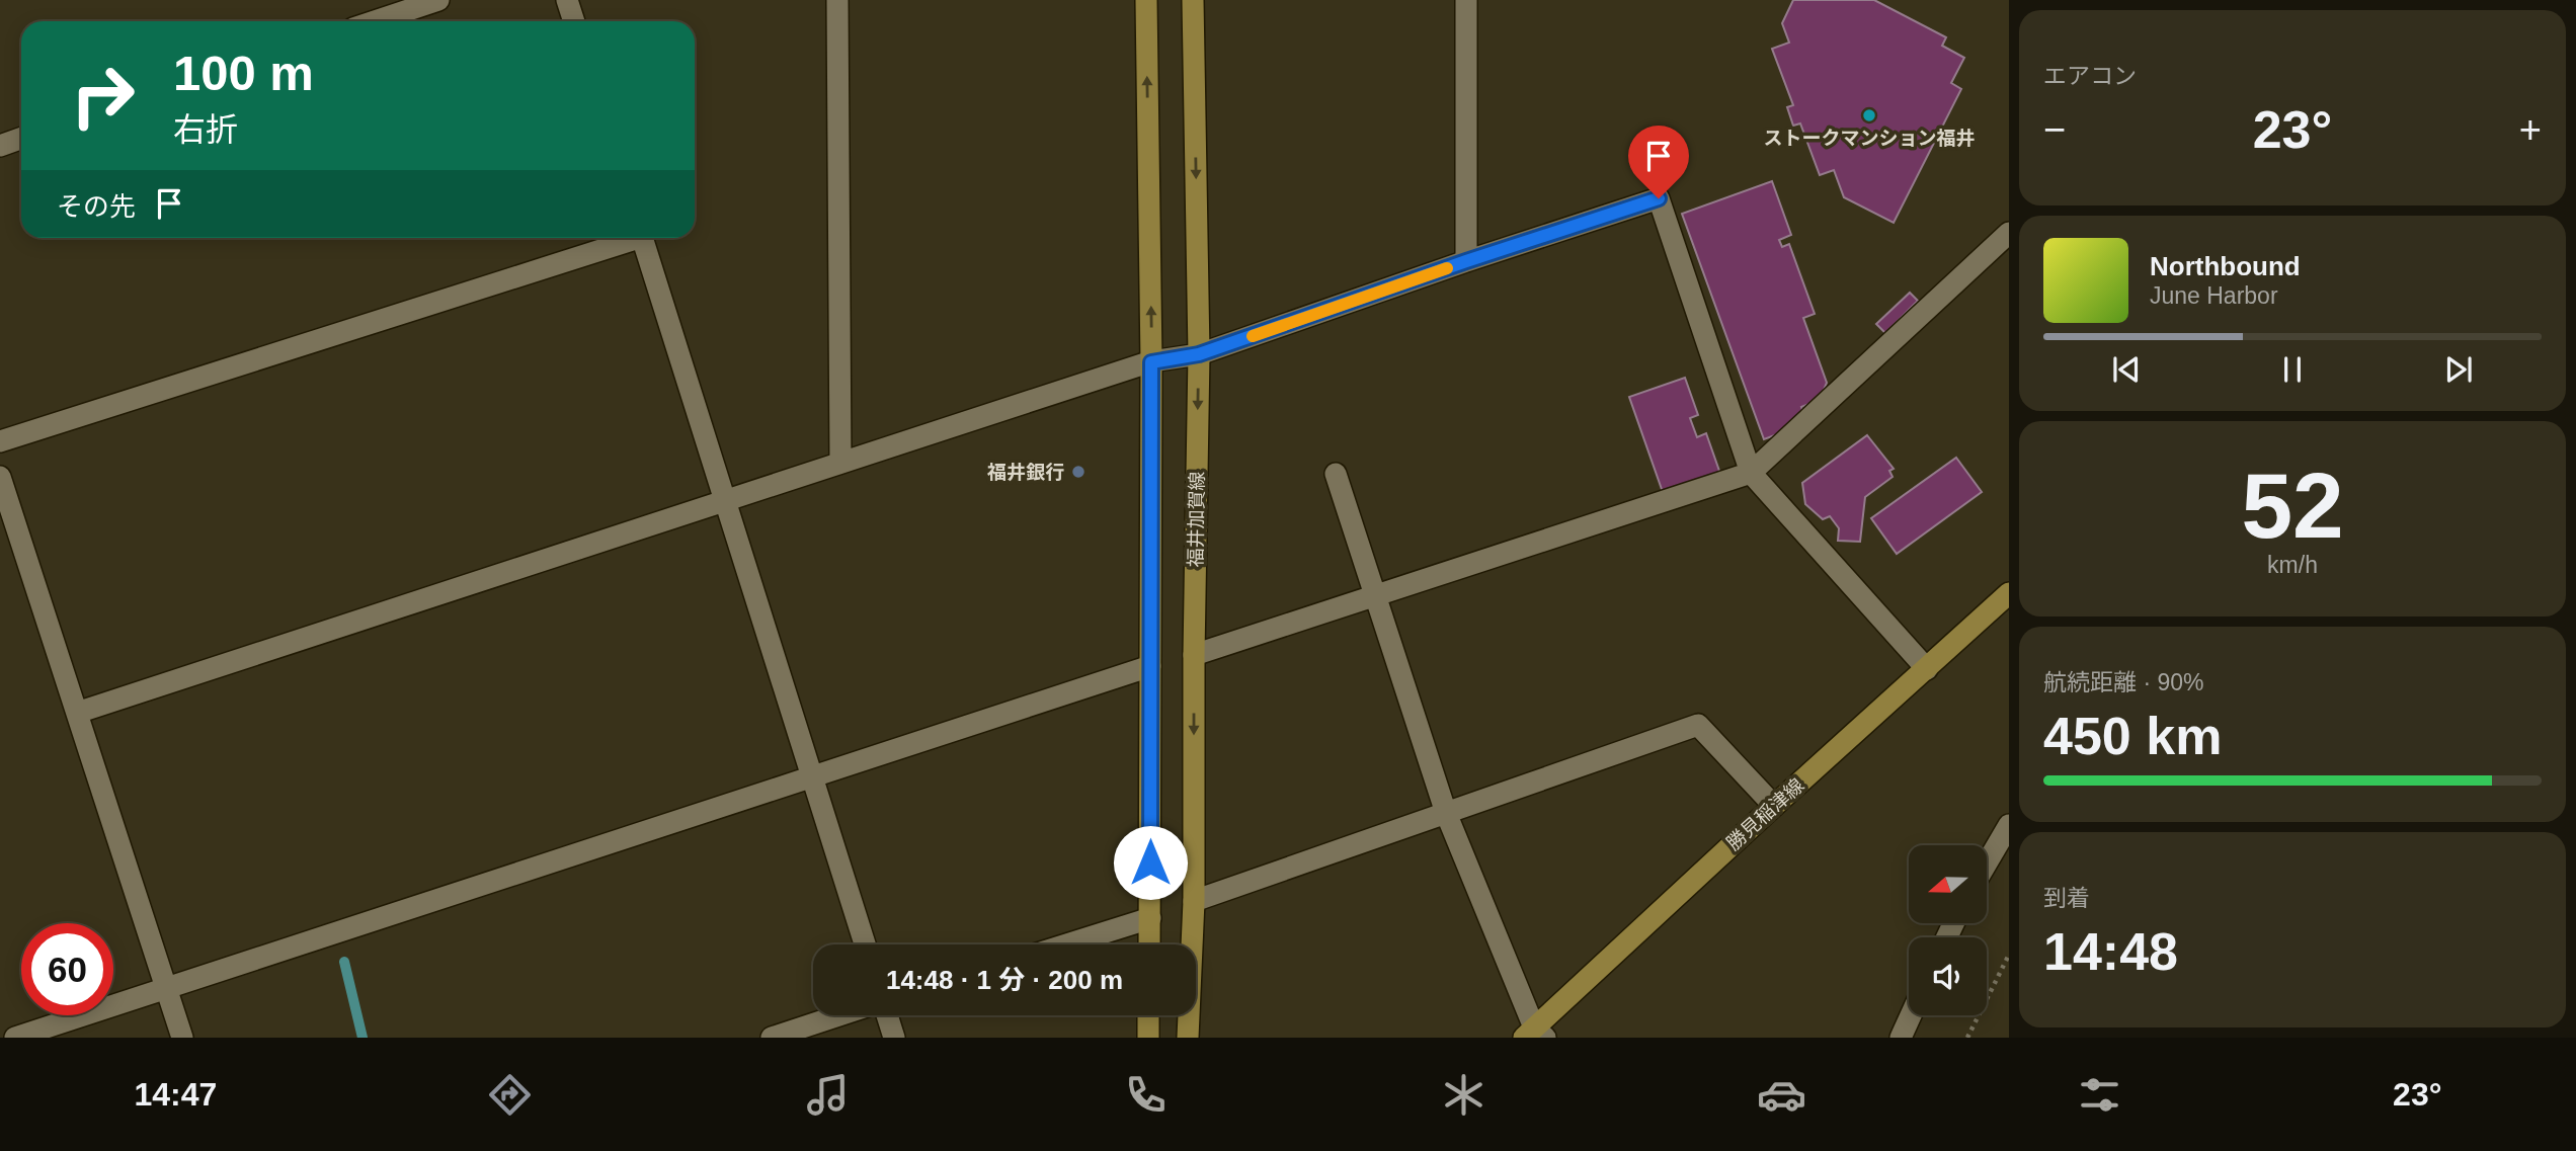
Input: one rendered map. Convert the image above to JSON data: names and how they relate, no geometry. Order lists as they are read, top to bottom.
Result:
{
  "streets": {
    "main road": ["福井加賀線", "勝見稲津線"]
  },
  "places": ["ストークマンション福井", "福井銀行"],
  "north": "left",
  "page": {
    "tile": [
      "エアコン",
      ["52", "km/h"],
      ["航続距離 · 90%", "450 km"],
      ["到着", "14:48"]
    ],
    "turn": ["100 m", "右折"],
    "heat": ["−", "23°", "+"],
    "then": "その先",
    "song": ["Northbound", "June Harbor"],
    "limit": "60",
    "trip": "14:48 · 1 分 · 200 m",
    "tabs": ["14:47", "23°"]
  }
}
